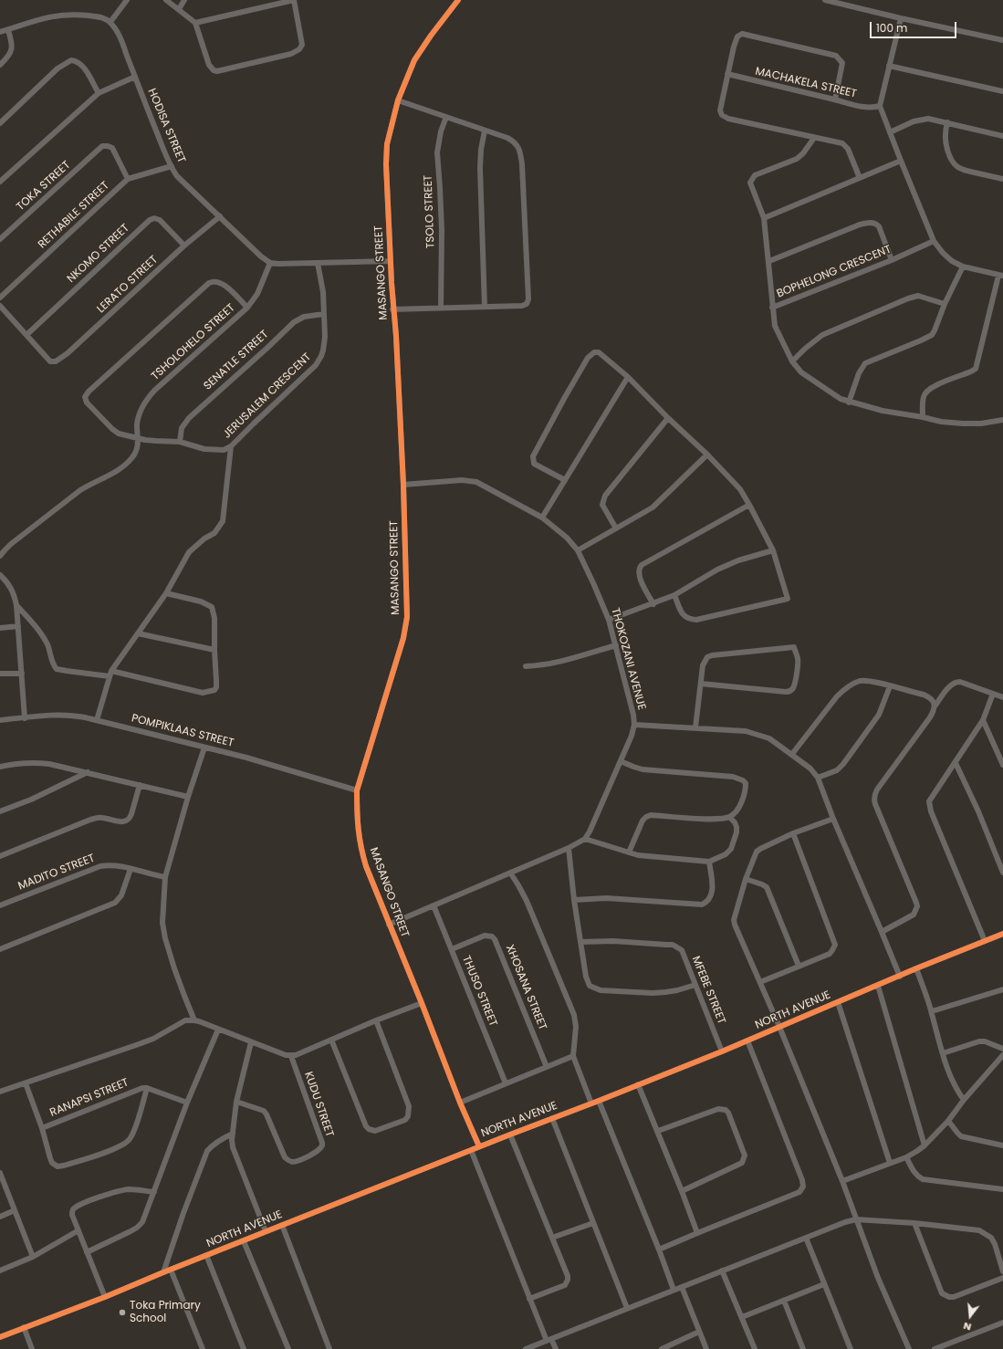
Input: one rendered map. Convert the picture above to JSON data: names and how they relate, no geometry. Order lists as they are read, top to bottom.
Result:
{
  "streets": {
    "street": [
      "MACHAKELA STREET",
      "HODISA STREET",
      "TOKA STREET",
      "TSOLO STREET",
      "RETHABILE STREET",
      "NKOMO STREET",
      "BOPHELONG CRESCENT",
      "MASANGO STREET",
      "LERATO STREET",
      "TSHOLOHELO STREET",
      "SENATLE STREET",
      "JERUSALEM CRESCENT",
      "THOKOZANI AVENUE",
      "POMPIKLAAS STREET",
      "MADITO STREET",
      "XHOSANA STREET",
      "MFEBE STREET",
      "THUSO STREET",
      "NORTH AVENUE",
      "RANAPSI STREET",
      "KUDU STREET"
    ]
  },
  "crossings": [
    ["HODISA STREET", "RETHABILE STREET"],
    ["HODISA STREET", "LERATO STREET"],
    ["HODISA STREET", "TSHOLOHELO STREET"],
    ["TOKA STREET", "RETHABILE STREET"],
    ["NKOMO STREET", "LERATO STREET"],
    ["MASANGO STREET", "THOKOZANI AVENUE"],
    ["MASANGO STREET", "POMPIKLAAS STREET"],
    ["MASANGO STREET", "NORTH AVENUE"],
    ["TSHOLOHELO STREET", "JERUSALEM CRESCENT"],
    ["SENATLE STREET", "JERUSALEM CRESCENT"],
    ["XHOSANA STREET", "THUSO STREET"],
    ["MFEBE STREET", "NORTH AVENUE"]
  ],
  "places": ["Toka Primary School"],
  "scale_bar": "100 m",
  "north": "bottom"
}
